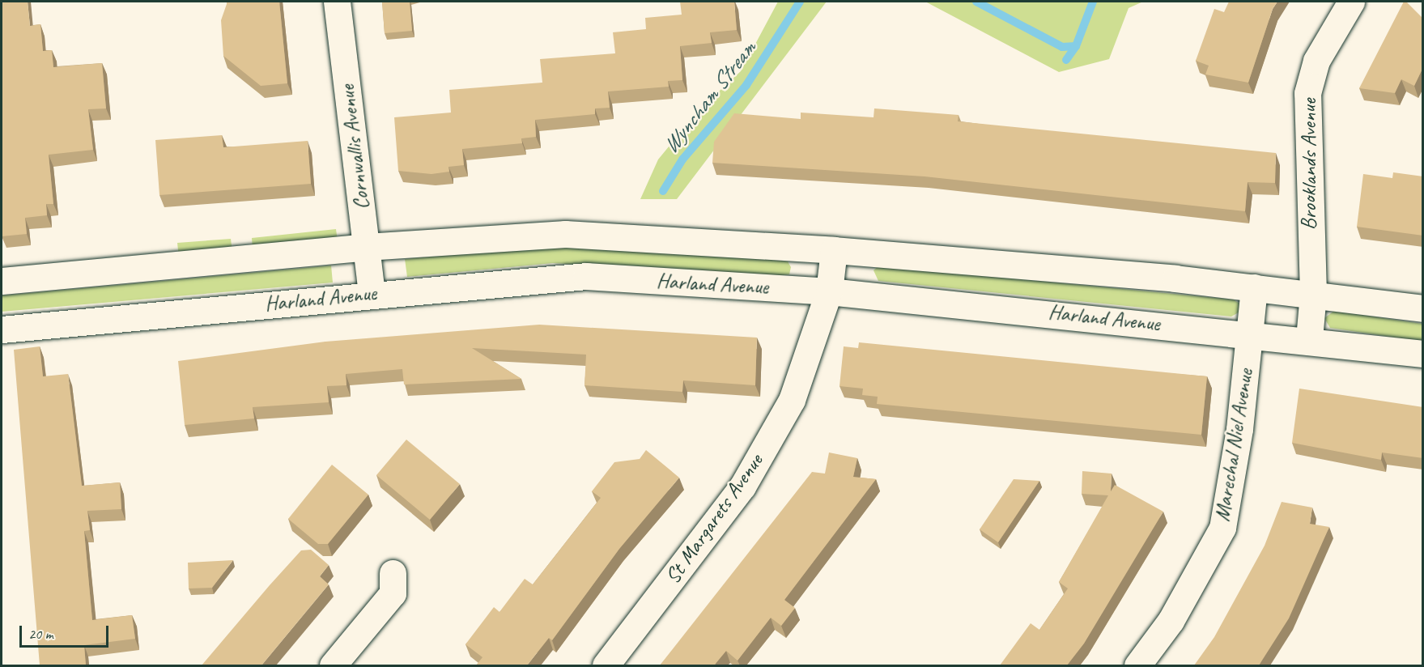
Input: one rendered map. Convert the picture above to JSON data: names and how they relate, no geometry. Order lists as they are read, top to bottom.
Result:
{
  "streets": {
    "street": [
      "Cornwallis Avenue",
      "Brooklands Avenue",
      "Harland Avenue",
      "Marechal Niel Avenue",
      "St Margarets Avenue"
    ]
  },
  "crossings": [
    ["Cornwallis Avenue", "Harland Avenue"],
    ["Brooklands Avenue", "Harland Avenue"],
    ["Harland Avenue", "Marechal Niel Avenue"],
    ["Harland Avenue", "St Margarets Avenue"]
  ],
  "water": ["Wyncham Stream"],
  "scale_bar": "20 m"
}
